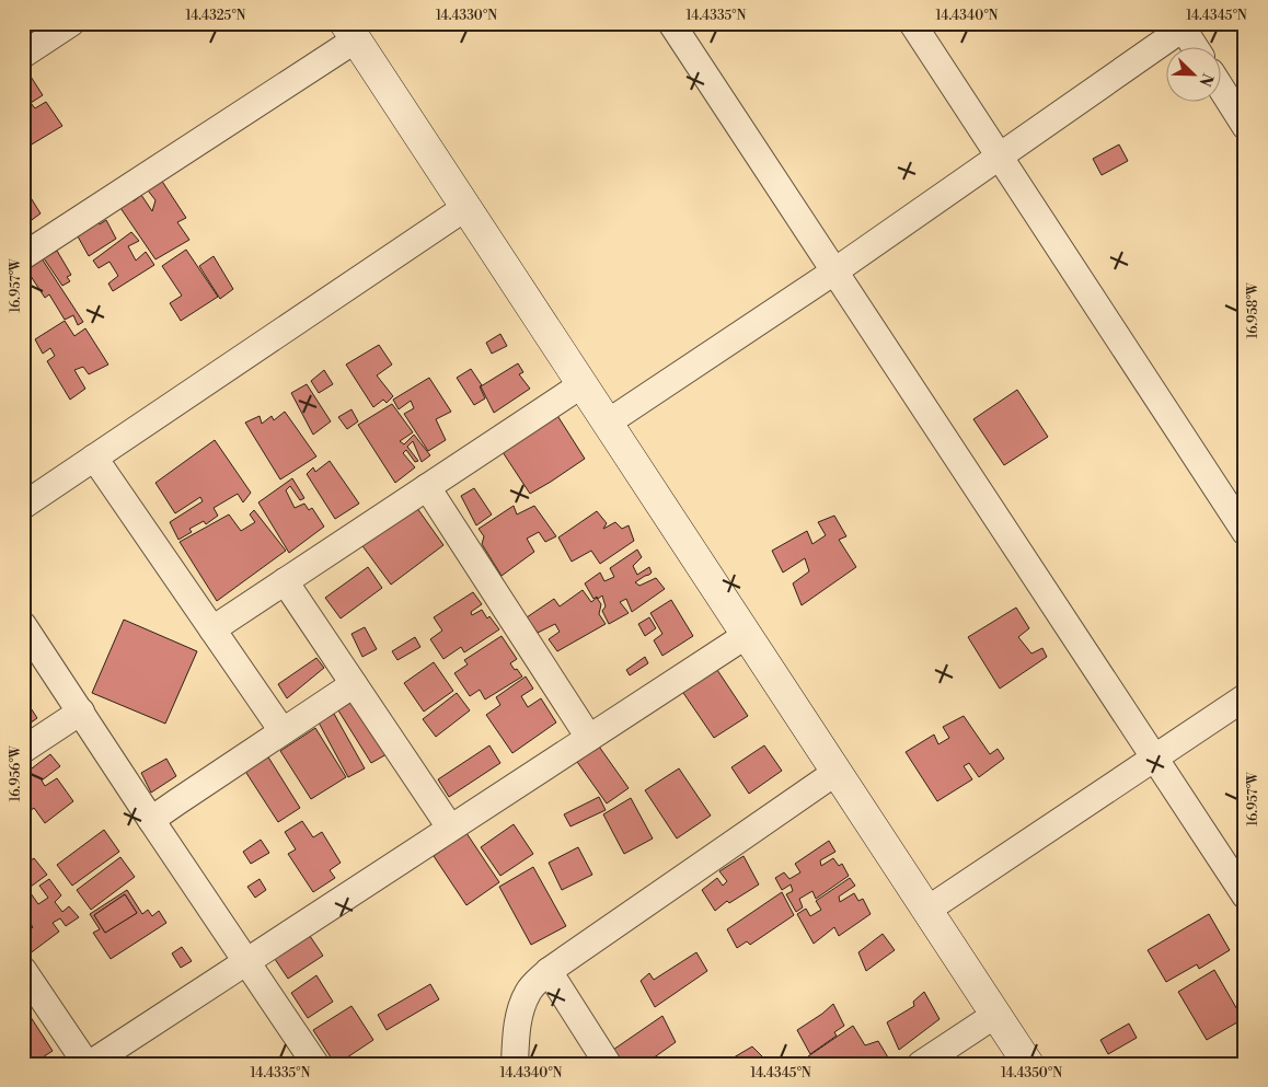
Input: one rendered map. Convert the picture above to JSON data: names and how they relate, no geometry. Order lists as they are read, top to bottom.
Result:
{
  "north": "bottom right",
  "coordinates": [
    "14.4325°N",
    "14.4330°N",
    "14.4335°N",
    "14.4340°N",
    "14.4345°N",
    "16.957°W",
    "16.958°W",
    "16.956°W",
    "14.4350°N"
  ]
}
